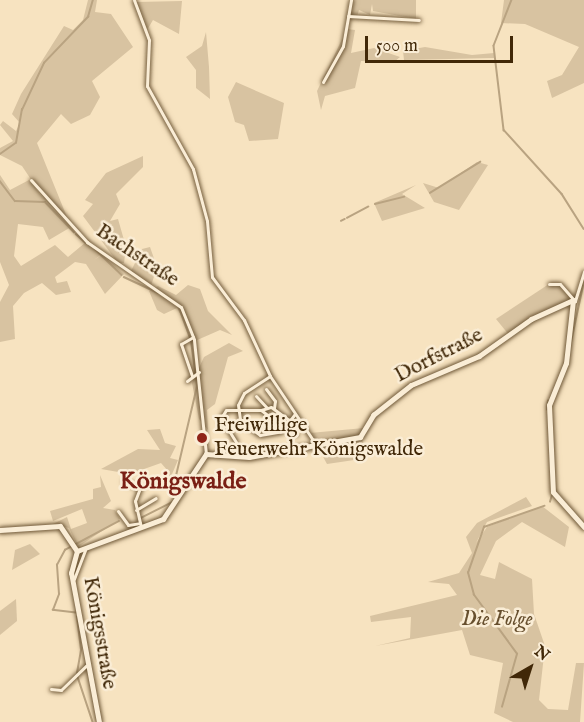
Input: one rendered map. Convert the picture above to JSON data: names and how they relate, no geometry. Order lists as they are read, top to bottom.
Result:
{
  "streets": {
    "street": ["Bachstraße", "Dorfstraße", "Königsstraße"]
  },
  "districts": ["Königswalde"],
  "parks": ["Die Folge"],
  "places": ["Freiwillige Feuerwehr Königswalde"],
  "scale_bar": "500 m",
  "north": "top right"
}
